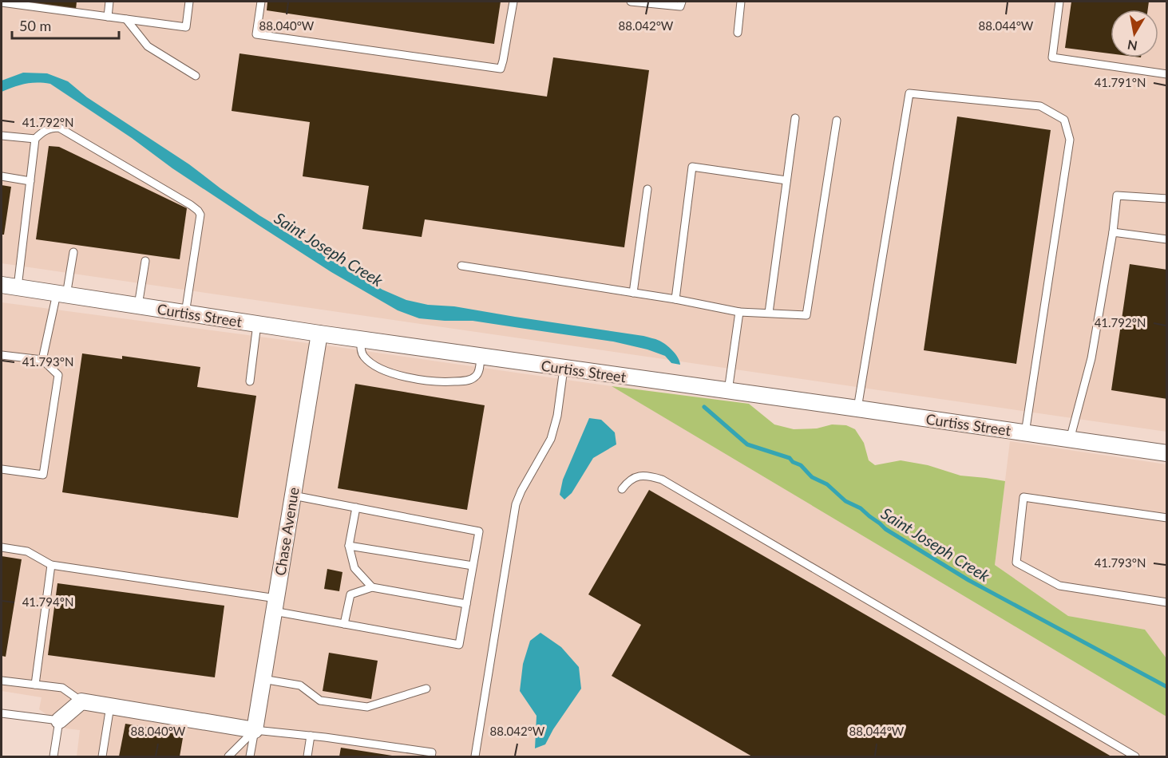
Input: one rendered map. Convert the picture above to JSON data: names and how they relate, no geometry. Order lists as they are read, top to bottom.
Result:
{
  "streets": {
    "street": ["Curtiss Street", "Chase Avenue"]
  },
  "crossings": [
    ["Curtiss Street", "Chase Avenue"]
  ],
  "water": ["Saint Joseph Creek"],
  "scale_bar": "50 m",
  "north": "bottom",
  "coordinates": [
    "88.040°W",
    "88.042°W",
    "88.044°W",
    "41.791°N",
    "41.792°N",
    "41.793°N",
    "41.794°N"
  ]
}
